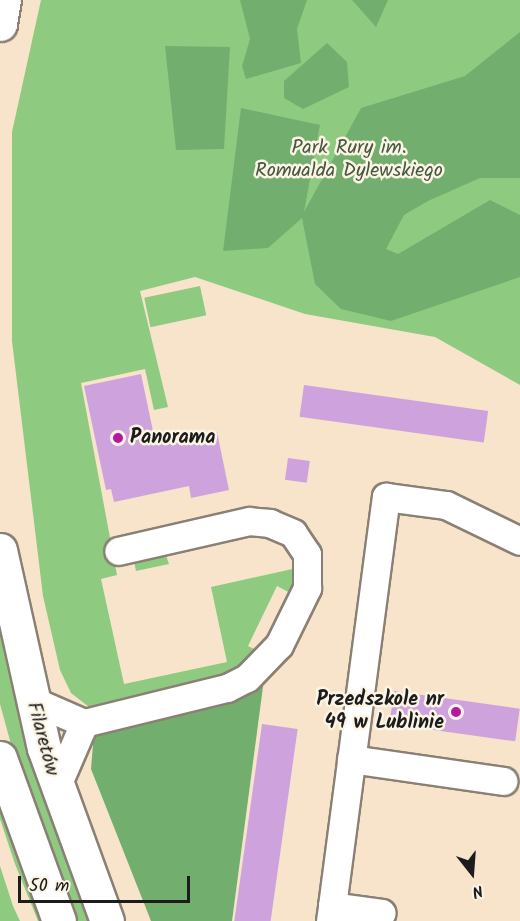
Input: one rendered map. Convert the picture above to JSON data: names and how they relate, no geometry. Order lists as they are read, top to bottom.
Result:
{
  "streets": {
    "main road": ["Filaretów"]
  },
  "parks": ["Park Rury im. Romualda Dylewskiego"],
  "places": ["Panorama", "Przedszkole nr 49 w Lublinie"],
  "scale_bar": "50 m",
  "north": "bottom"
}
